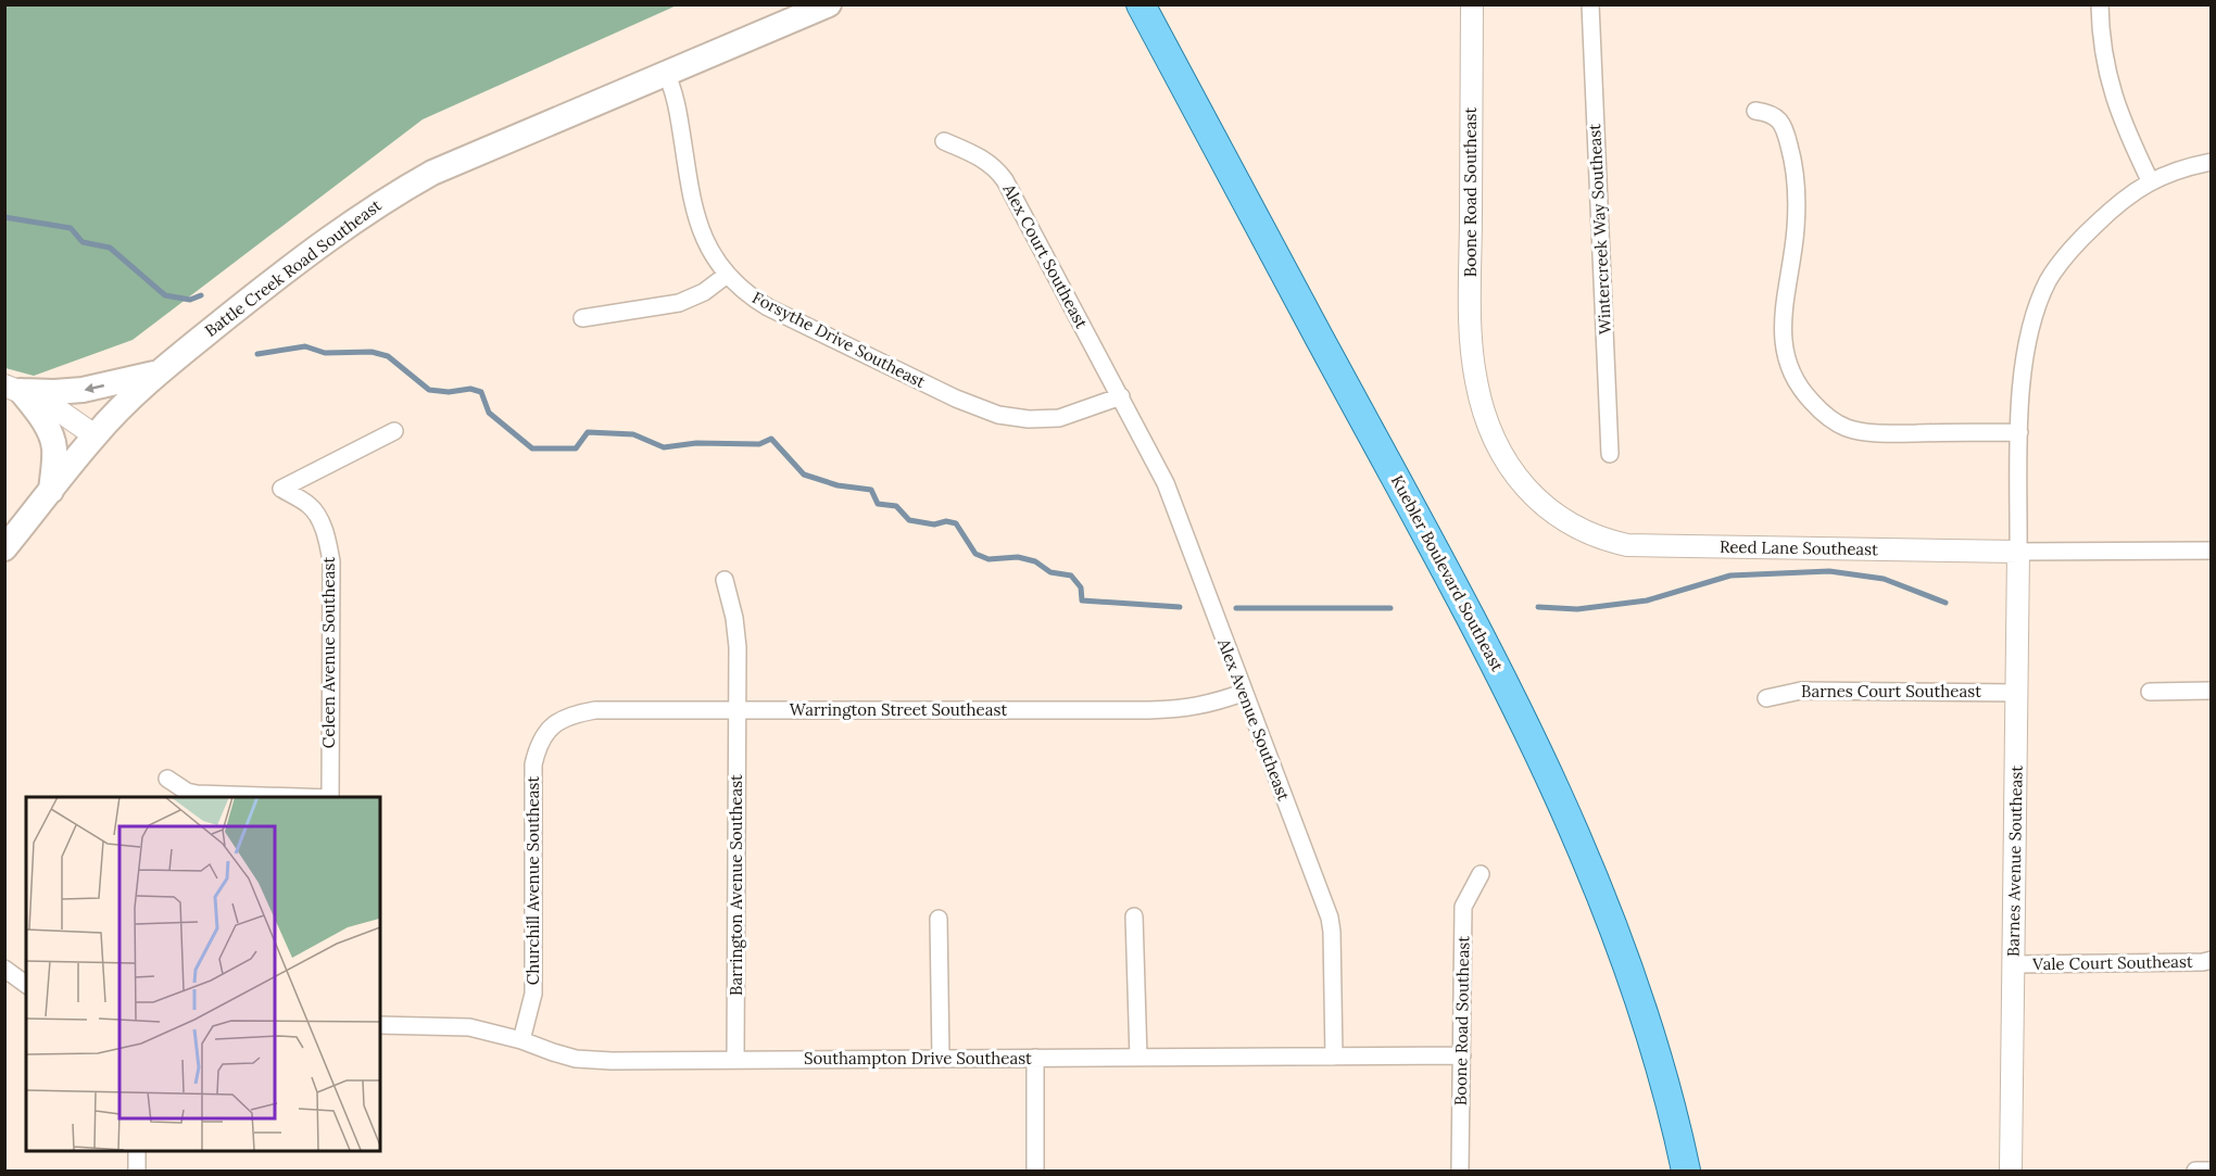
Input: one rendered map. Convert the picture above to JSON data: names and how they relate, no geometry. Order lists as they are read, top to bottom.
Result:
{
  "streets": {
    "main road": ["Battle Creek Road Southeast", "Kuebler Boulevard Southeast"],
    "street": [
      "Boone Road Southeast",
      "Wintercreek Way Southeast",
      "Alex Court Southeast",
      "Forsythe Drive Southeast",
      "Reed Lane Southeast",
      "Celeen Avenue Southeast",
      "Barnes Court Southeast",
      "Warrington Street Southeast",
      "Alex Avenue Southeast",
      "Barnes Avenue Southeast",
      "Churchill Avenue Southeast",
      "Barrington Avenue Southeast",
      "Vale Court Southeast",
      "Southampton Drive Southeast"
    ]
  },
  "crossings": [
    ["Boone Road Southeast", "Reed Lane Southeast"],
    ["Boone Road Southeast", "Southampton Drive Southeast"],
    ["Alex Court Southeast", "Forsythe Drive Southeast"],
    ["Alex Court Southeast", "Alex Avenue Southeast"],
    ["Battle Creek Road Southeast", "Forsythe Drive Southeast"],
    ["Forsythe Drive Southeast", "Alex Avenue Southeast"],
    ["Reed Lane Southeast", "Barnes Avenue Southeast"],
    ["Barnes Court Southeast", "Barnes Avenue Southeast"],
    ["Warrington Street Southeast", "Alex Avenue Southeast"],
    ["Warrington Street Southeast", "Churchill Avenue Southeast"],
    ["Warrington Street Southeast", "Barrington Avenue Southeast"],
    ["Alex Avenue Southeast", "Southampton Drive Southeast"],
    ["Barnes Avenue Southeast", "Vale Court Southeast"],
    ["Churchill Avenue Southeast", "Southampton Drive Southeast"],
    ["Barrington Avenue Southeast", "Southampton Drive Southeast"]
  ]
}
